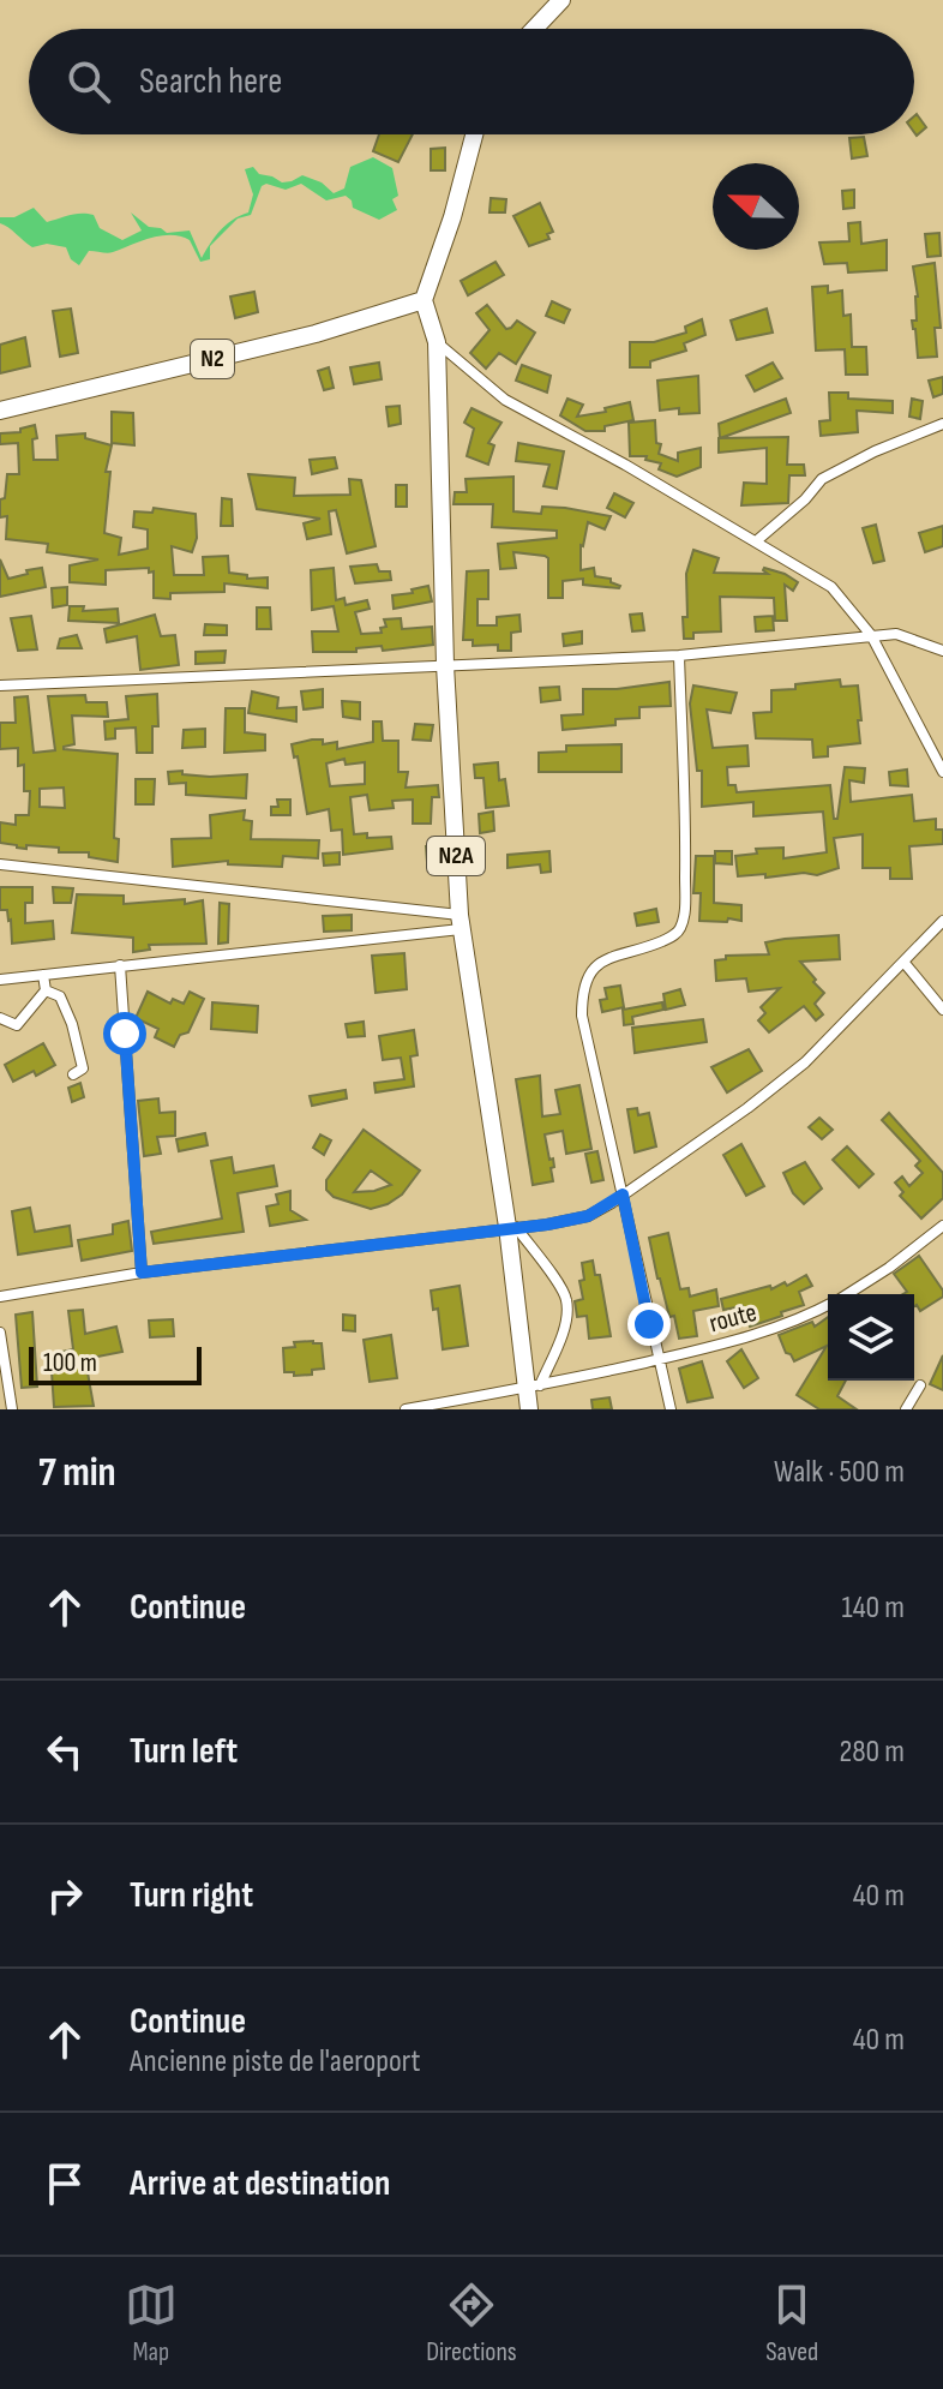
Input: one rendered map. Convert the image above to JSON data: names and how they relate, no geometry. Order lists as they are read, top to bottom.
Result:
{
  "streets": {
    "highway": ["N2", "N2A"],
    "street": ["route"]
  },
  "crossings": [
    ["N2", "N2A"],
    ["N2A", "route"]
  ],
  "scale_bar": "100 m",
  "north": "left",
  "page": {
    "search": "Search here",
    "scale": "100 m",
    "heading": ["7 min", "Walk · 500 m"],
    "list": [
      ["Continue", "140 m"],
      ["Turn left", "280 m"],
      ["Turn right", "40 m"],
      ["Continue", "Ancienne piste de l'aeroport", "40 m"],
      "Arrive at destination"
    ],
    "nav": ["Map", "Directions", "Saved"]
  }
}
